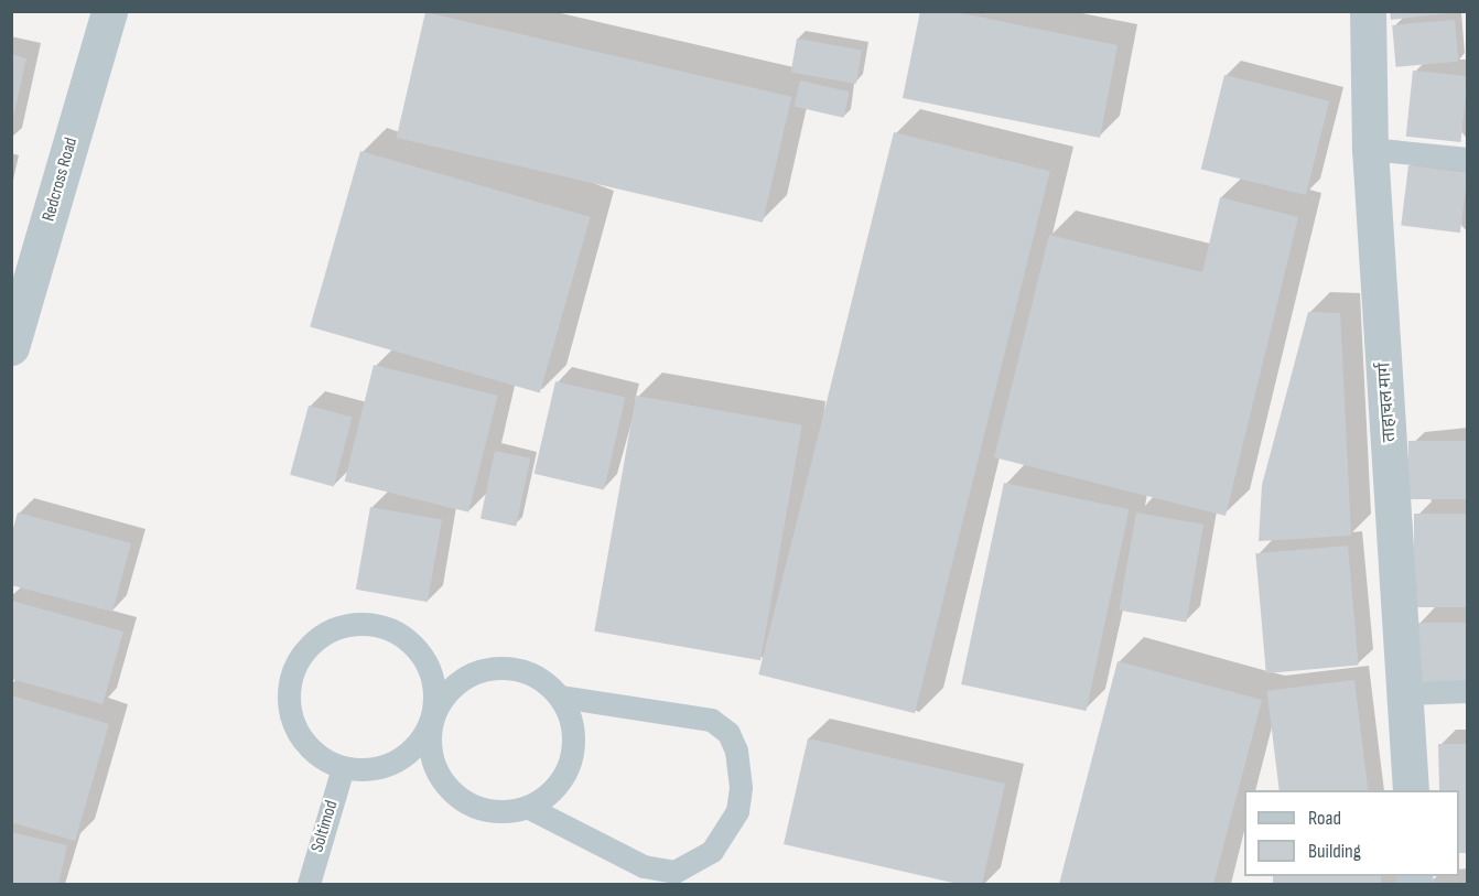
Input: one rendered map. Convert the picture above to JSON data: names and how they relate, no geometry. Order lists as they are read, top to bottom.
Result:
{
  "streets": {
    "street": ["Redcross Road", "ताहाचल मार्ग"],
    "lane": ["Soltimod"]
  },
  "legend": ["Road", "Building"]
}
